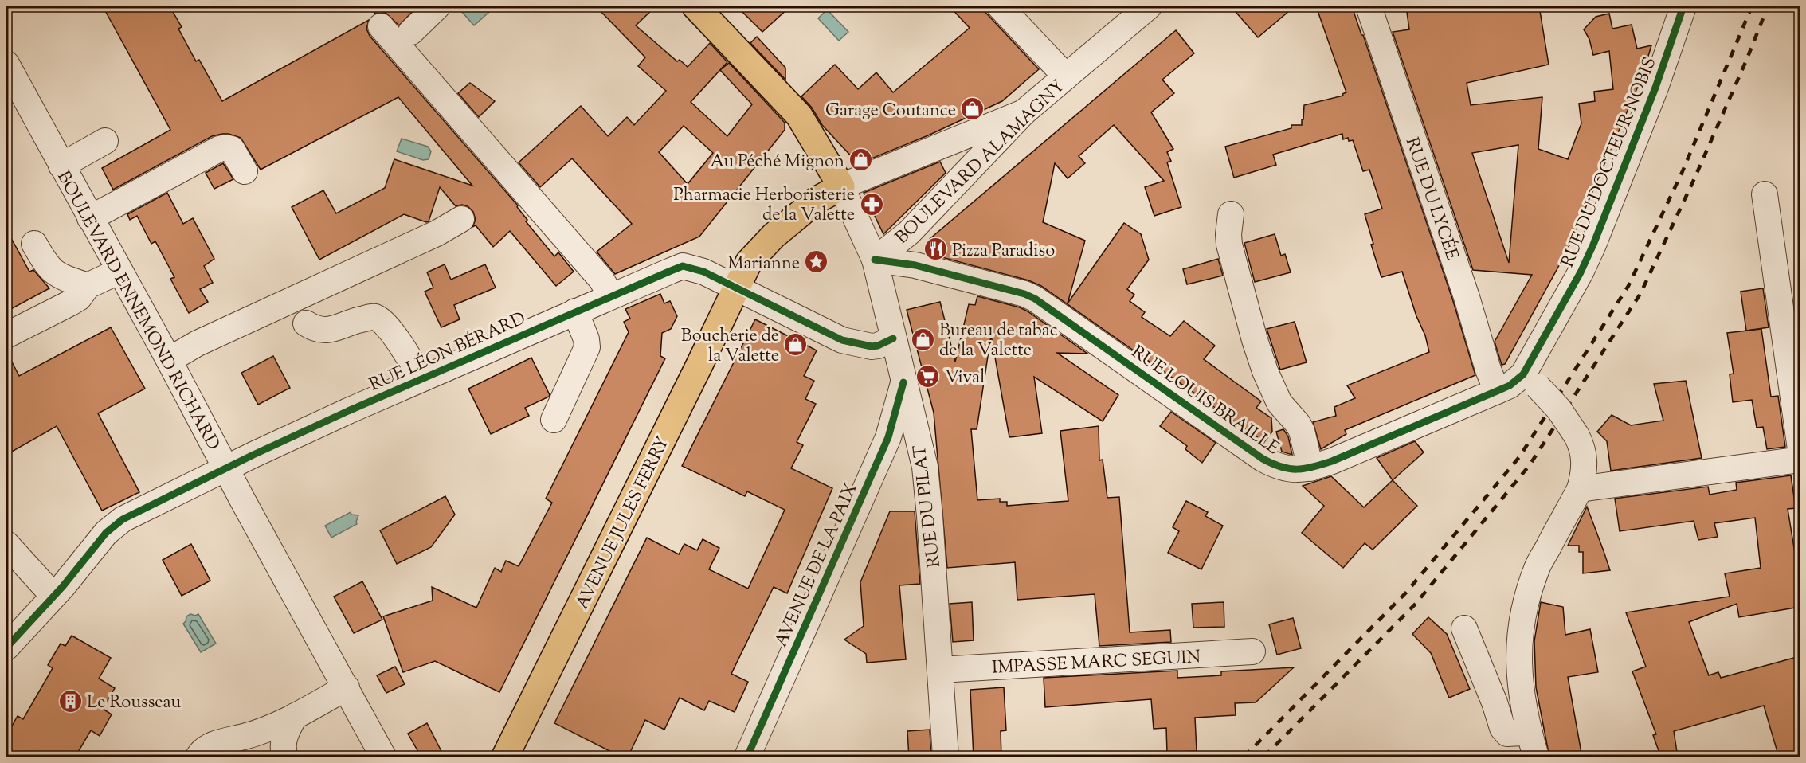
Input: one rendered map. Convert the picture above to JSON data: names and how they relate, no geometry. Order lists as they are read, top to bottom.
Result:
{
  "streets": {
    "main road": ["RUE DU PILAT", "AVENUE JULES FERRY"],
    "street": [
      "BOULEVARD ALAMAGNY",
      "RUE DU DOCTEUR NOBIS",
      "RUE DU LYCÉE",
      "BOULEVARD ENNEMOND RICHARD",
      "RUE LÉON BÉRARD",
      "RUE LOUIS BRAILLE",
      "AVENUE DE LA PAIX",
      "IMPASSE MARC SEGUIN"
    ]
  },
  "crossings": [
    ["BOULEVARD ALAMAGNY", "RUE LOUIS BRAILLE"],
    ["BOULEVARD ALAMAGNY", "RUE DU PILAT"],
    ["RUE DU DOCTEUR NOBIS", "RUE LOUIS BRAILLE"],
    ["RUE DU LYCÉE", "RUE LOUIS BRAILLE"],
    ["BOULEVARD ENNEMOND RICHARD", "RUE LÉON BÉRARD"],
    ["RUE LÉON BÉRARD", "AVENUE JULES FERRY"],
    ["RUE LOUIS BRAILLE", "RUE DU PILAT"],
    ["RUE DU PILAT", "AVENUE JULES FERRY"],
    ["RUE DU PILAT", "AVENUE DE LA PAIX"],
    ["RUE DU PILAT", "IMPASSE MARC SEGUIN"]
  ],
  "places": {
    "shop": [
      "Garage Coutance",
      "Au Péché Mignon",
      "Bureau de tabac de la Valette",
      "Boucherie de la Valette"
    ],
    "pharmacy": ["Pharmacie Herboristerie de la Valette"],
    "restaurant": ["Pizza Paradiso"],
    "place": ["Marianne"],
    "supermarket": ["Vival"],
    "building": ["Le Rousseau"]
  }
}
